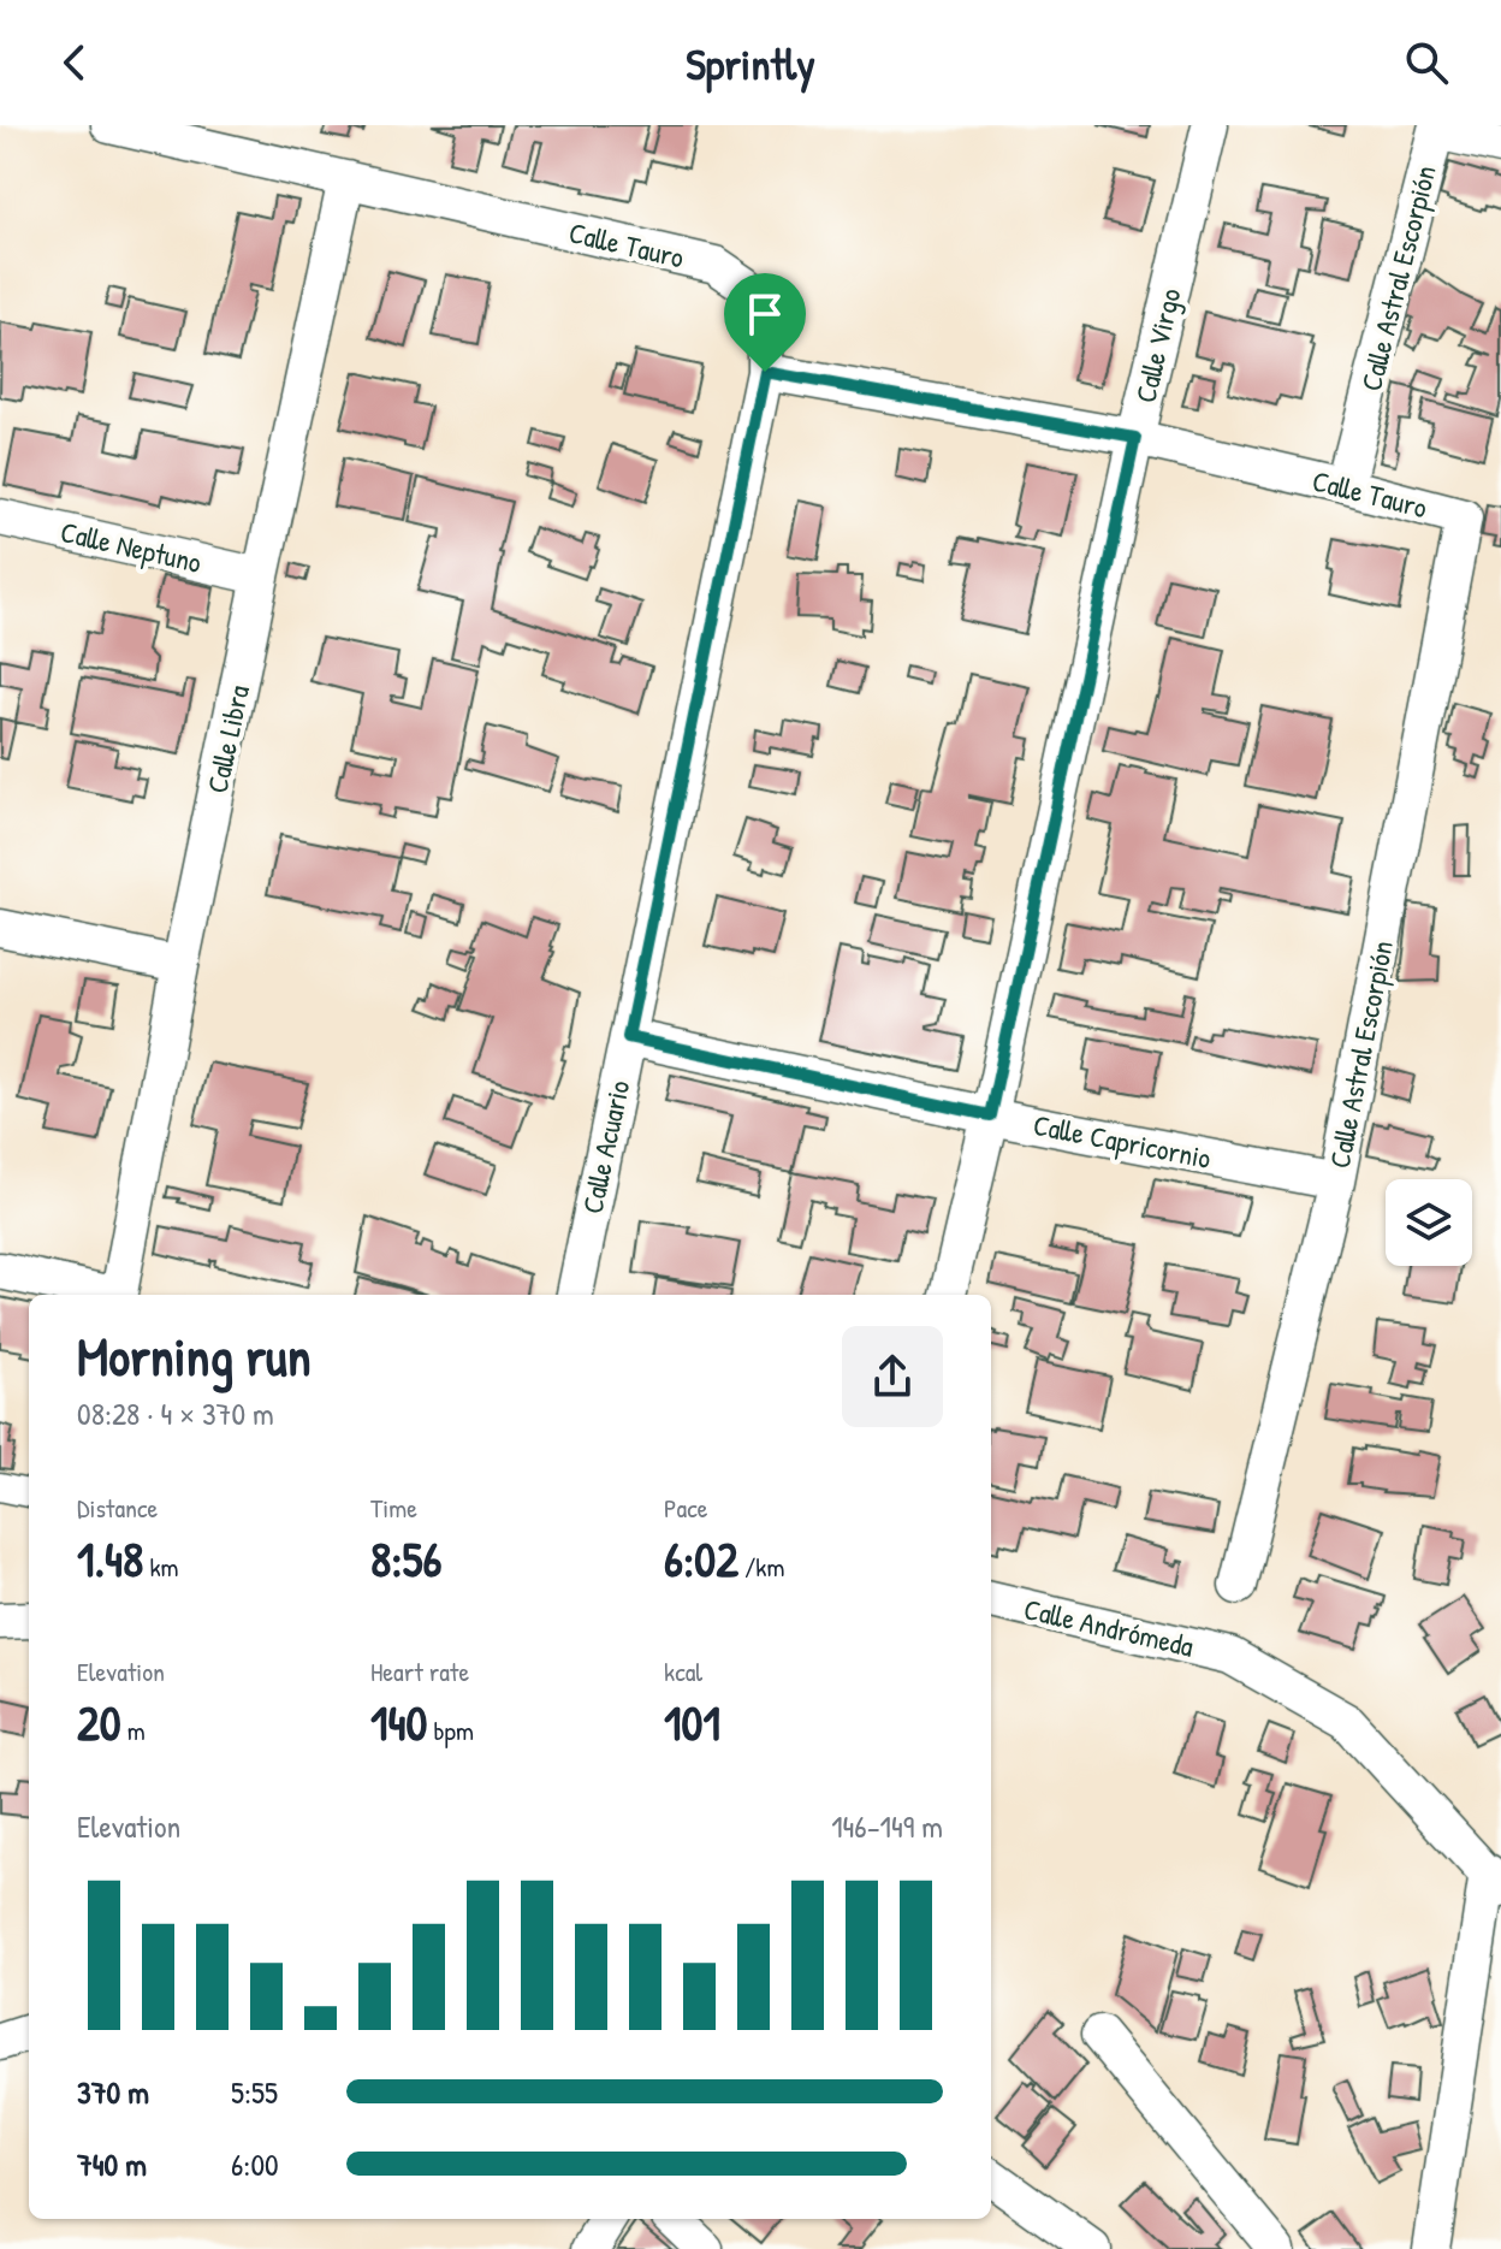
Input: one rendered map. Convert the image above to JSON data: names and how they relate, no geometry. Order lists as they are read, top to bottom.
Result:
{
  "streets": {
    "street": [
      "Calle Tauro",
      "Calle Astral Escorpión",
      "Calle Virgo",
      "Calle Neptuno",
      "Calle Libra",
      "Calle Capricornio",
      "Calle Acuario",
      "Calle Andrómeda"
    ]
  },
  "crossings": [
    ["Calle Tauro", "Calle Astral Escorpión"],
    ["Calle Tauro", "Calle Virgo"],
    ["Calle Tauro", "Calle Libra"],
    ["Calle Tauro", "Calle Acuario"],
    ["Calle Astral Escorpión", "Calle Capricornio"],
    ["Calle Virgo", "Calle Capricornio"],
    ["Calle Neptuno", "Calle Libra"],
    ["Calle Capricornio", "Calle Acuario"]
  ],
  "page": {
    "header": "Sprintly",
    "heading": ["Morning run", "08:28 · 4 × 370 m"],
    "stats": [
      ["Distance", "1.48 km"],
      ["Time", "8:56"],
      ["Pace", "6:02 /km"],
      ["Elevation", "20 m"],
      ["Heart rate", "140 bpm"],
      ["kcal", "101"]
    ],
    "chart": ["Elevation", "146–149 m"],
    "list": [
      {
        "name": "370 m",
        "note": "5:55"
      },
      {
        "name": "740 m",
        "note": "6:00"
      }
    ]
  }
}
